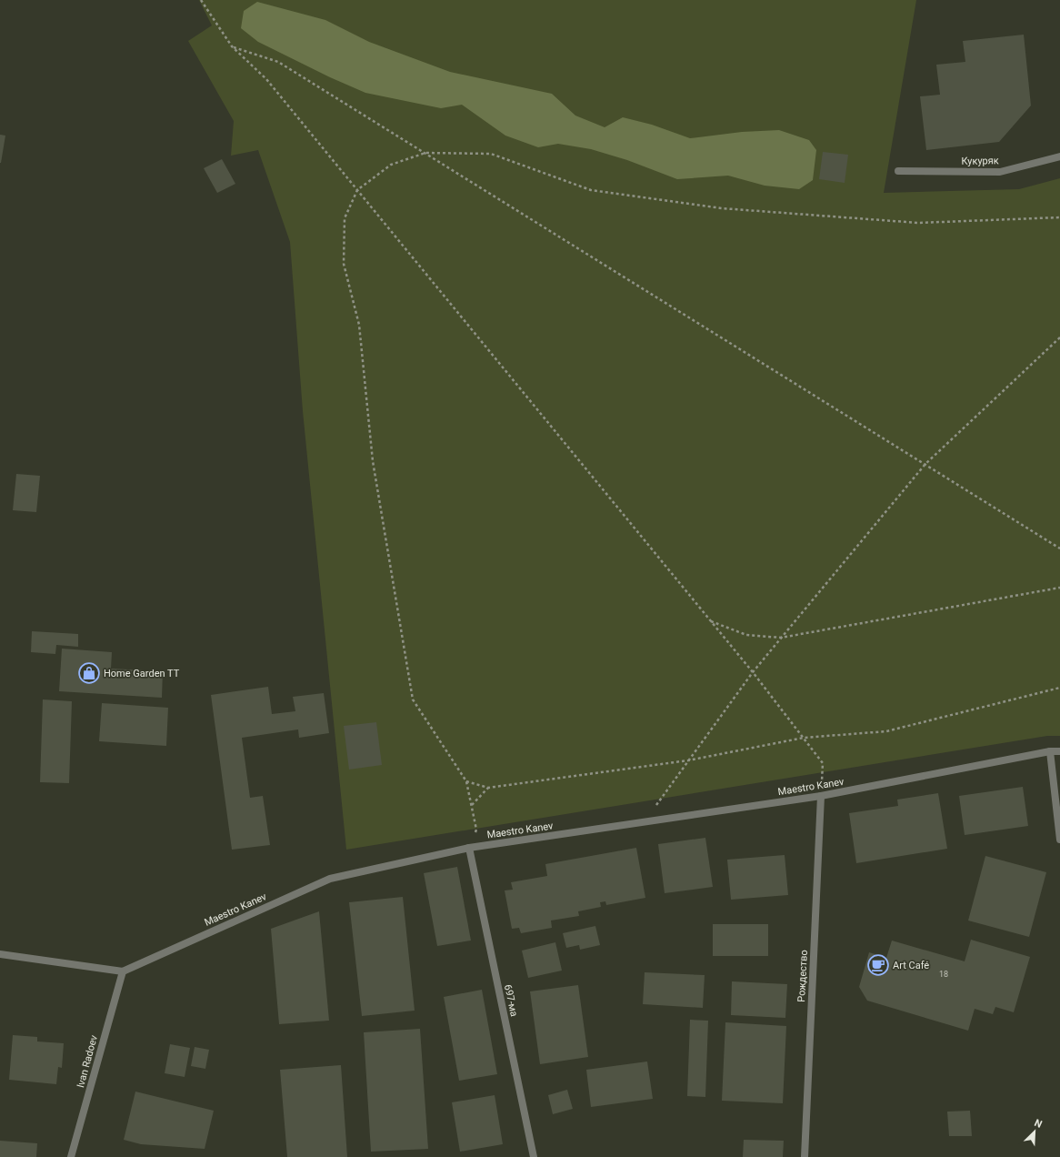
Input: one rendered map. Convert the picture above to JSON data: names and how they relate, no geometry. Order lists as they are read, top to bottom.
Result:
{
  "streets": {
    "street": [
      "Кукуряк",
      "Maestro Kanev",
      "Рождество",
      "697-ма",
      "Ivan Radoev"
    ]
  },
  "crossings": [
    ["Maestro Kanev", "Рождество"],
    ["Maestro Kanev", "697-ма"],
    ["Maestro Kanev", "Ivan Radoev"]
  ],
  "places": {
    "shop": ["Home Garden TT"],
    "cafe": ["Art Café"]
  },
  "house_numbers": ["18"],
  "north": "top right"
}
